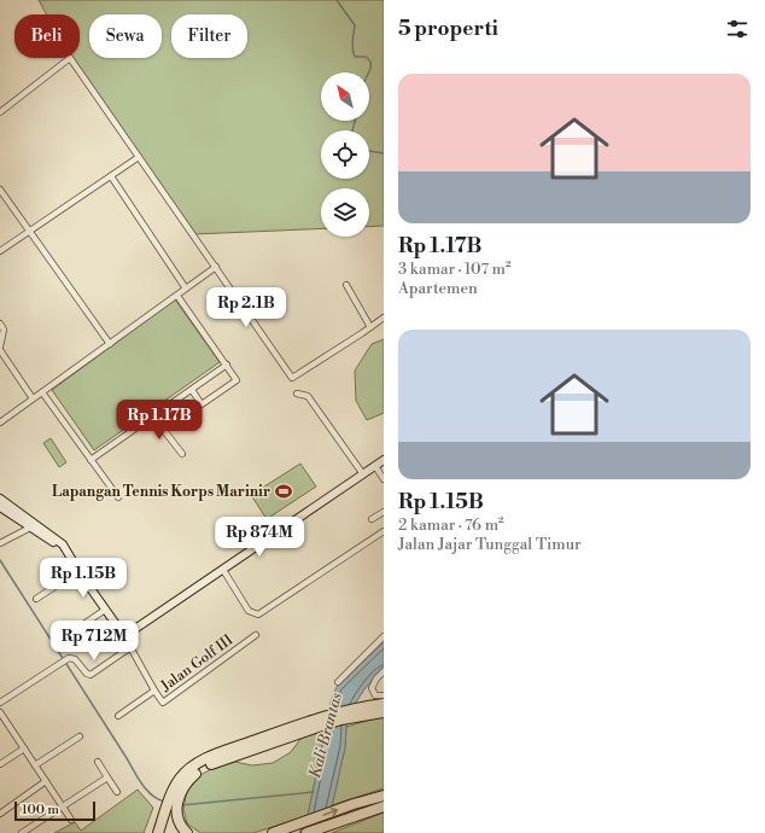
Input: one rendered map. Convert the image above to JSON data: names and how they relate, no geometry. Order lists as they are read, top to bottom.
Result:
{
  "streets": {
    "street": ["Jalan Golf III"]
  },
  "water": ["Kali Brantas"],
  "places": {
    "sports": ["Lapangan Tennis Korps Marinir"]
  },
  "scale_bar": "100 m",
  "north": "top left",
  "page": {
    "heading": "5 properti",
    "chip": ["Beli", "Sewa", "Filter"],
    "list": [
      {
        "name": "Rp 1.17B",
        "note": "3 kamar · 107 m² · Apartemen"
      },
      {
        "name": "Rp 1.15B",
        "note": "2 kamar · 76 m² · Jalan Jajar Tunggal Timur"
      }
    ],
    "price": [
      "Rp 2.1B",
      "Rp 1.17B",
      "Rp 874M",
      "Rp 1.15B",
      "Rp 712M"
    ],
    "scale": "100 m"
  }
}
